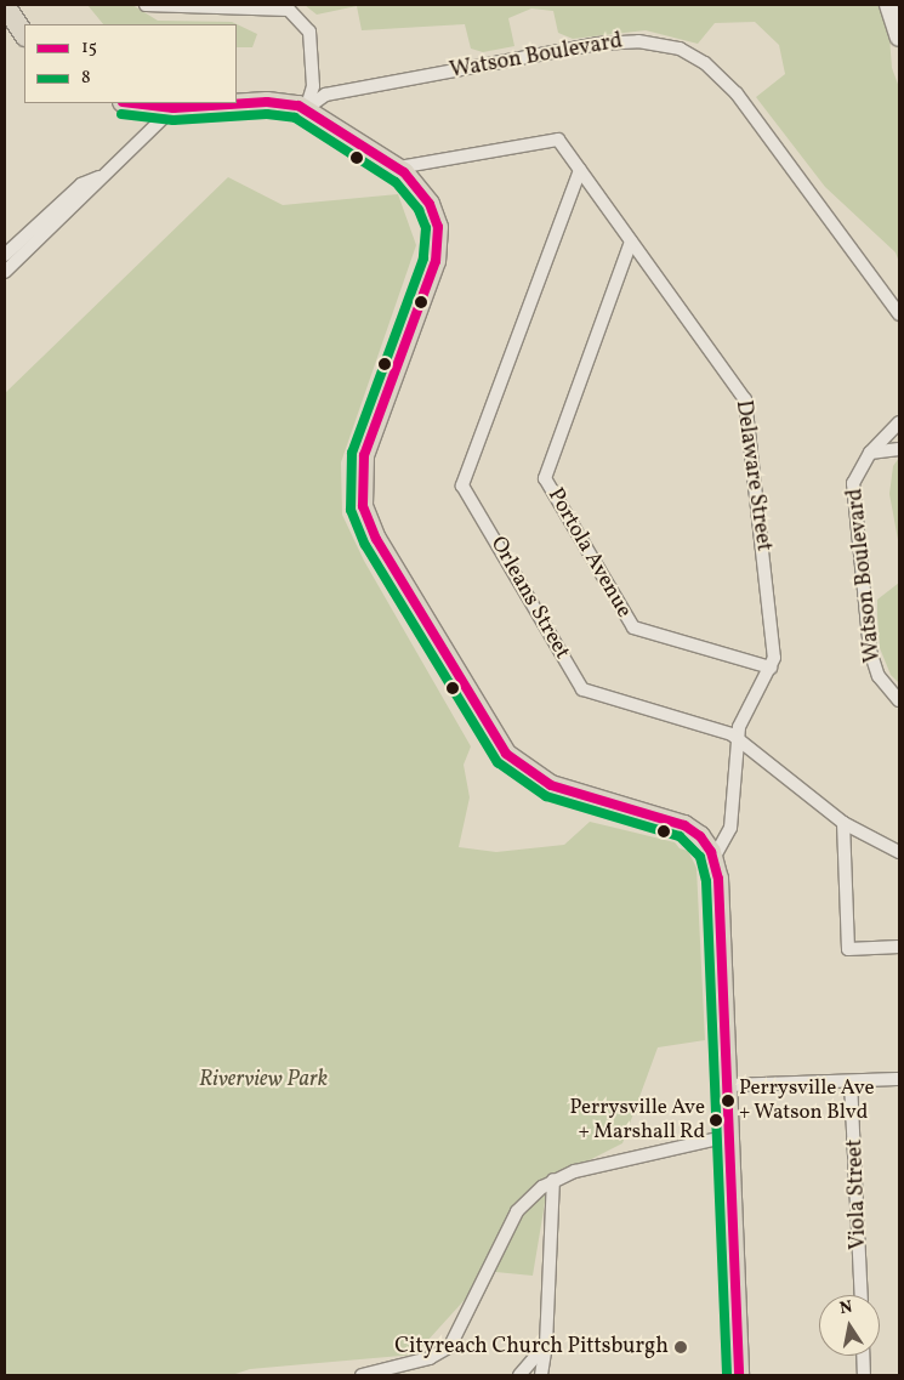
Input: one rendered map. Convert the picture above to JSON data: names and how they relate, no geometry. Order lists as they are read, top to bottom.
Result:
{
  "streets": {
    "street": [
      "Watson Boulevard",
      "Delaware Street",
      "Portola Avenue",
      "Orleans Street",
      "Viola Street"
    ]
  },
  "crossings": [
    ["Delaware Street", "Portola Avenue"],
    ["Delaware Street", "Orleans Street"]
  ],
  "parks": ["Riverview Park"],
  "places": ["Perrysville Ave + Watson Blvd", "Perrysville Ave + Marshall Rd", "Cityreach Church Pittsburgh"],
  "lines": ["transit line 15", "transit line 8"],
  "legend": ["15", "8"],
  "north": "top"
}
